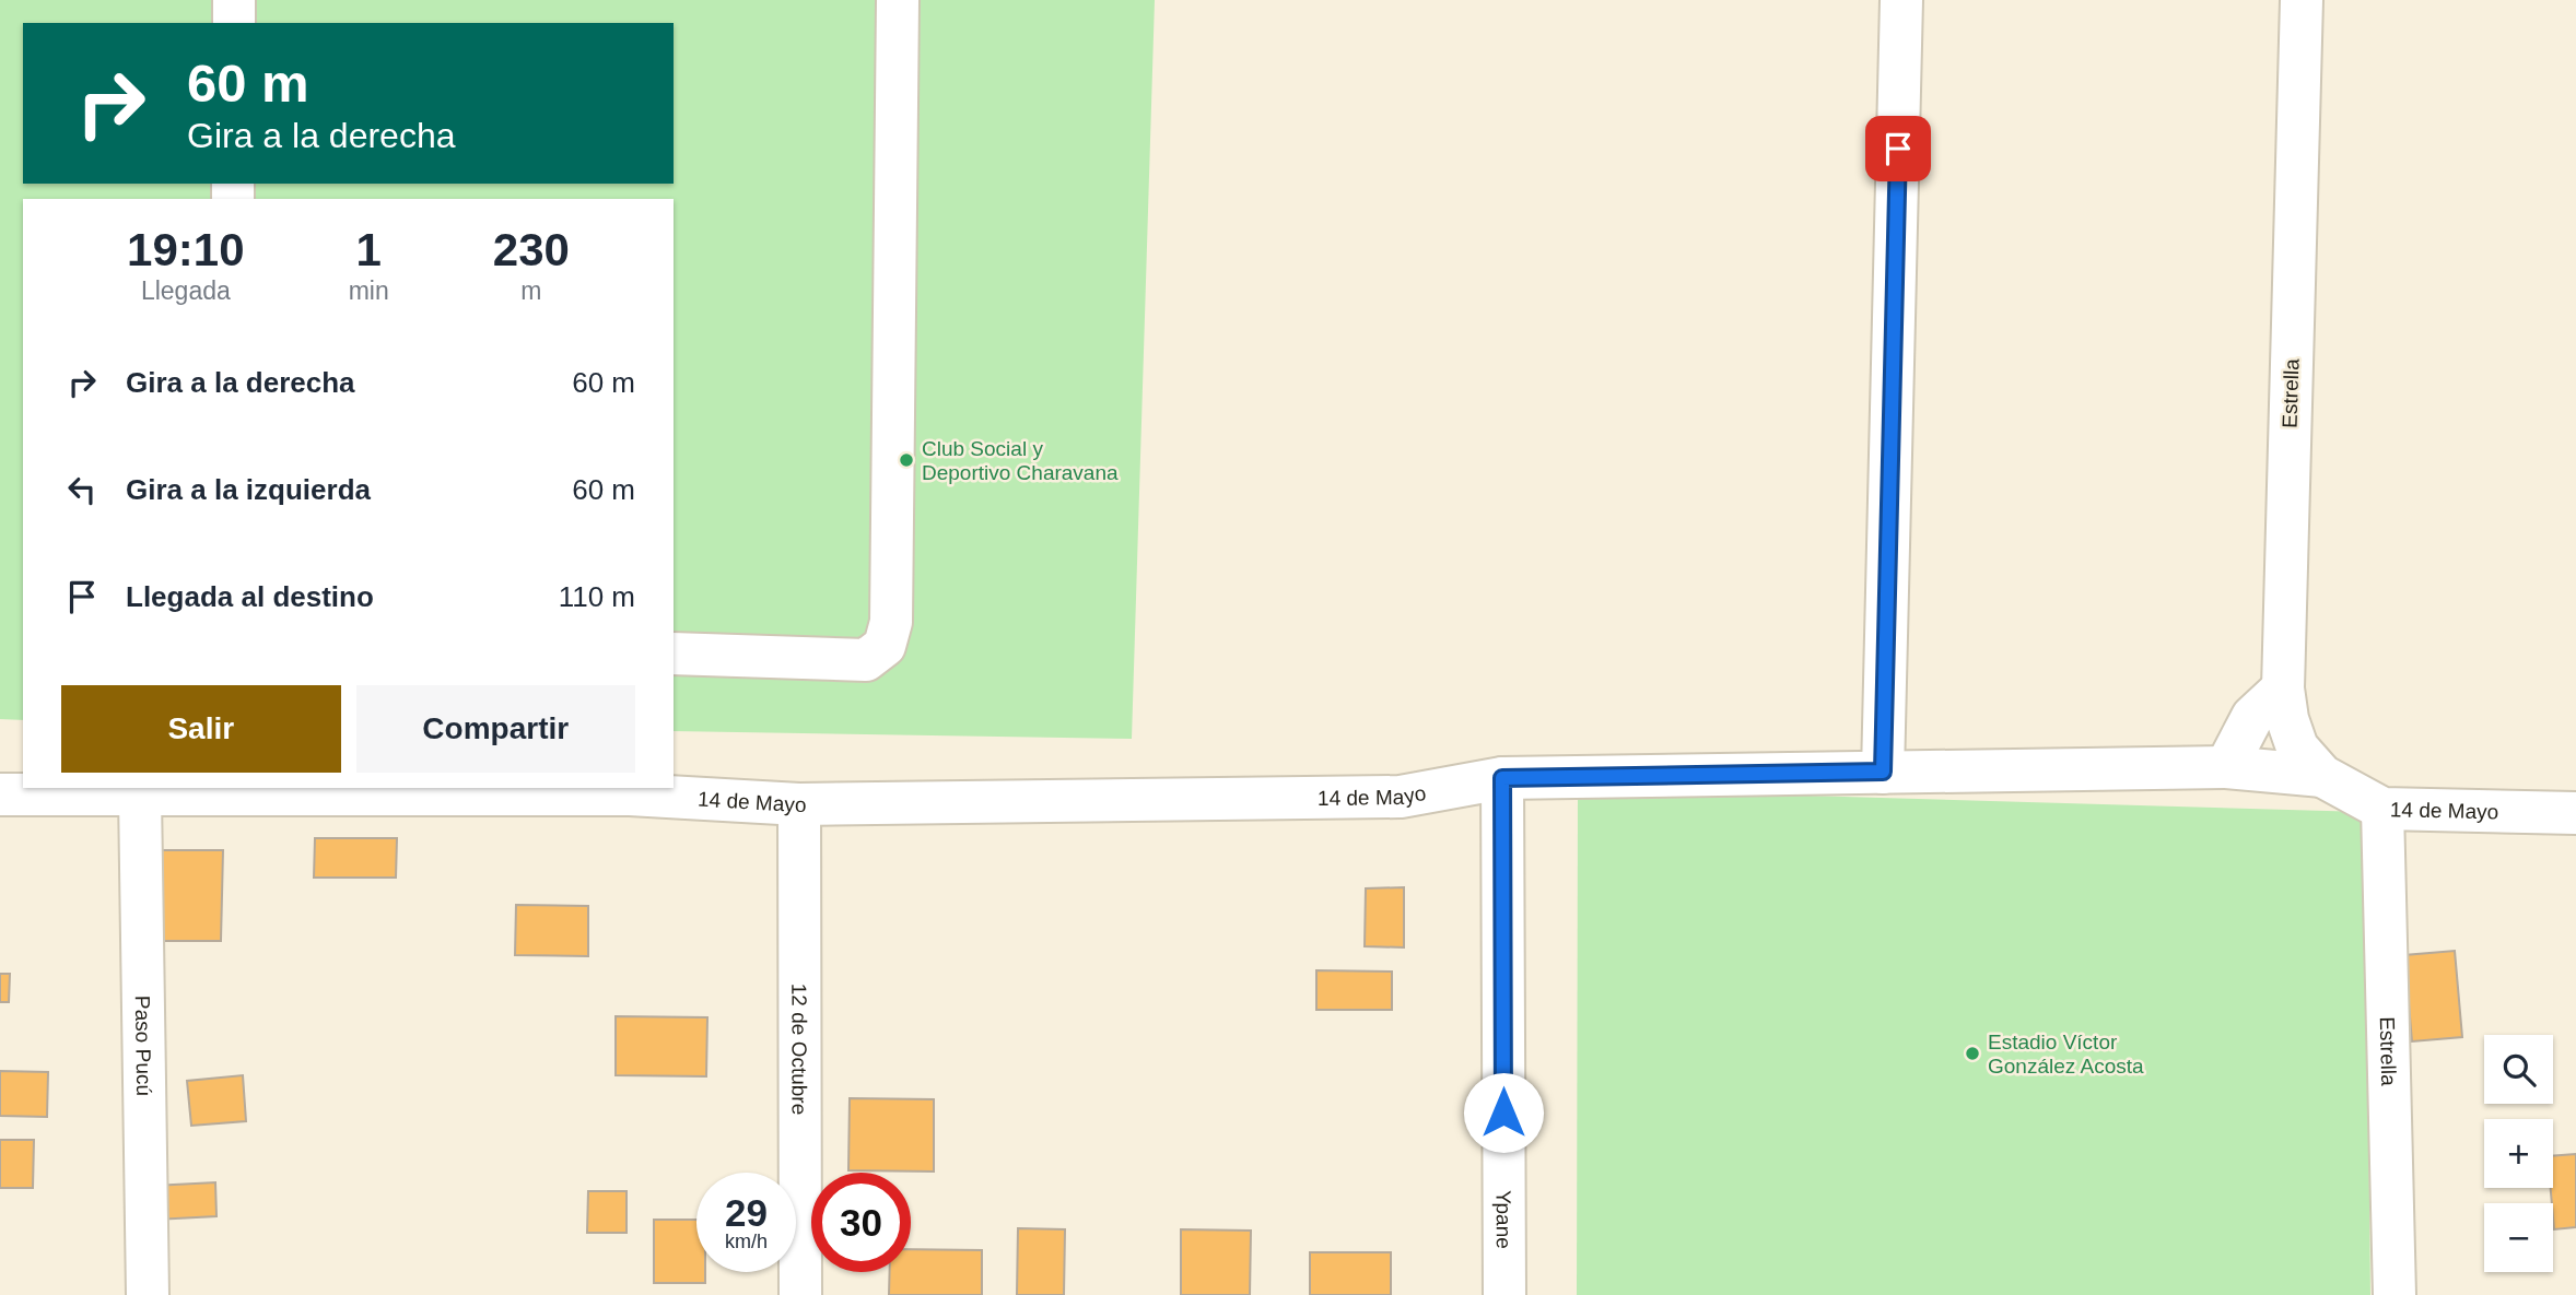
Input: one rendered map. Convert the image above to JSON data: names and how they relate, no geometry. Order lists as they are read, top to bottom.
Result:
{
  "streets": {
    "street": [
      "Estrella",
      "14 de Mayo",
      "Paso Pucú",
      "12 de Octubre",
      "Ypane"
    ]
  },
  "crossings": [
    ["Estrella", "14 de Mayo"],
    ["14 de Mayo", "Paso Pucú"],
    ["14 de Mayo", "12 de Octubre"],
    ["14 de Mayo", "Ypane"]
  ],
  "places": ["Club Social y Deportivo Charavana", "Estadio Víctor González Acosta"],
  "page": {
    "turn": ["60 m", "Gira a la derecha"],
    "eta": [
      "19:10",
      "Llegada",
      "1",
      "min",
      "230",
      "m"
    ],
    "list": [
      {
        "name": "Gira a la derecha",
        "value": "60 m"
      },
      {
        "name": "Gira a la izquierda",
        "value": "60 m"
      },
      {
        "name": "Llegada al destino",
        "value": "110 m"
      }
    ],
    "buttons": ["Salir", "Compartir"],
    "map_buttons": ["+", "−"],
    "speed": "29 km/h",
    "limit": "30"
  }
}
